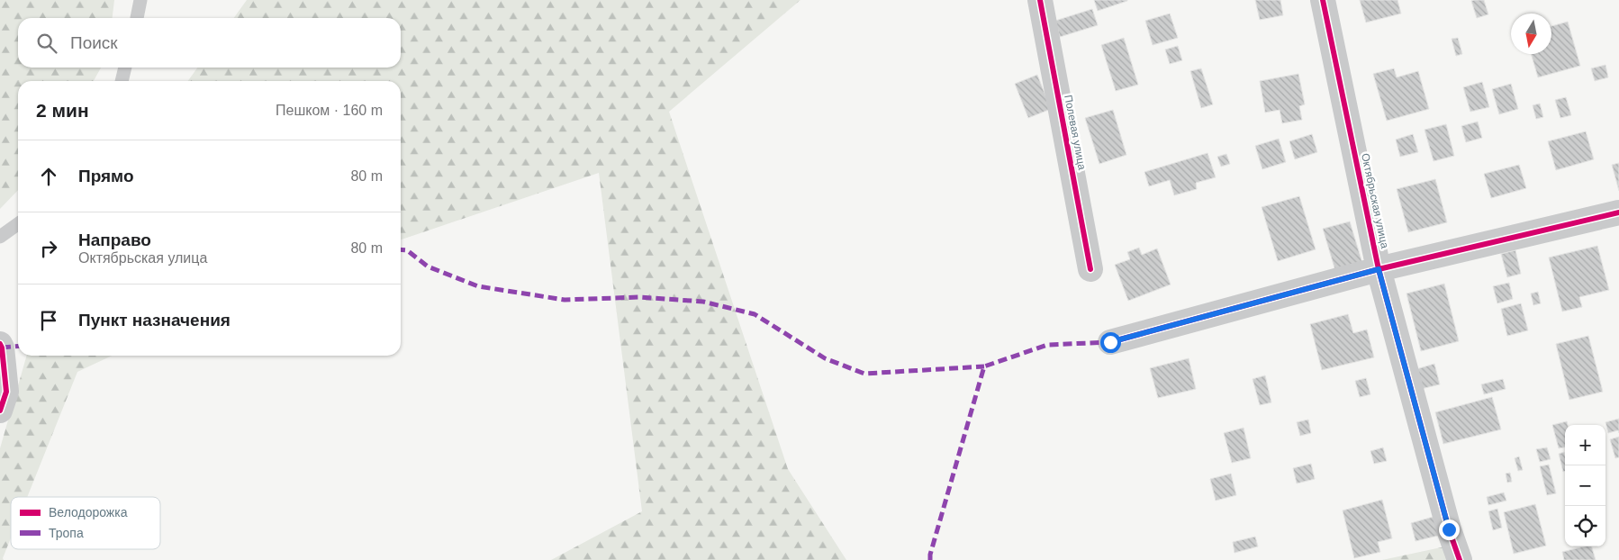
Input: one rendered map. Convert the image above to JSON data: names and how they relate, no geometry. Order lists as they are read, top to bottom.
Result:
{
  "streets": {
    "street": ["Полевая улица", "Октябрьская улица"]
  },
  "legend": ["Велодорожка", "Тропа"],
  "north": "bottom",
  "page": {
    "search": "Поиск",
    "heading": ["2 мин", "Пешком · 160 m"],
    "list": [
      ["Прямо", "80 m"],
      ["Направо", "Октябрьская улица", "80 m"],
      "Пункт назначения"
    ],
    "map_buttons": ["+", "−"]
  }
}
